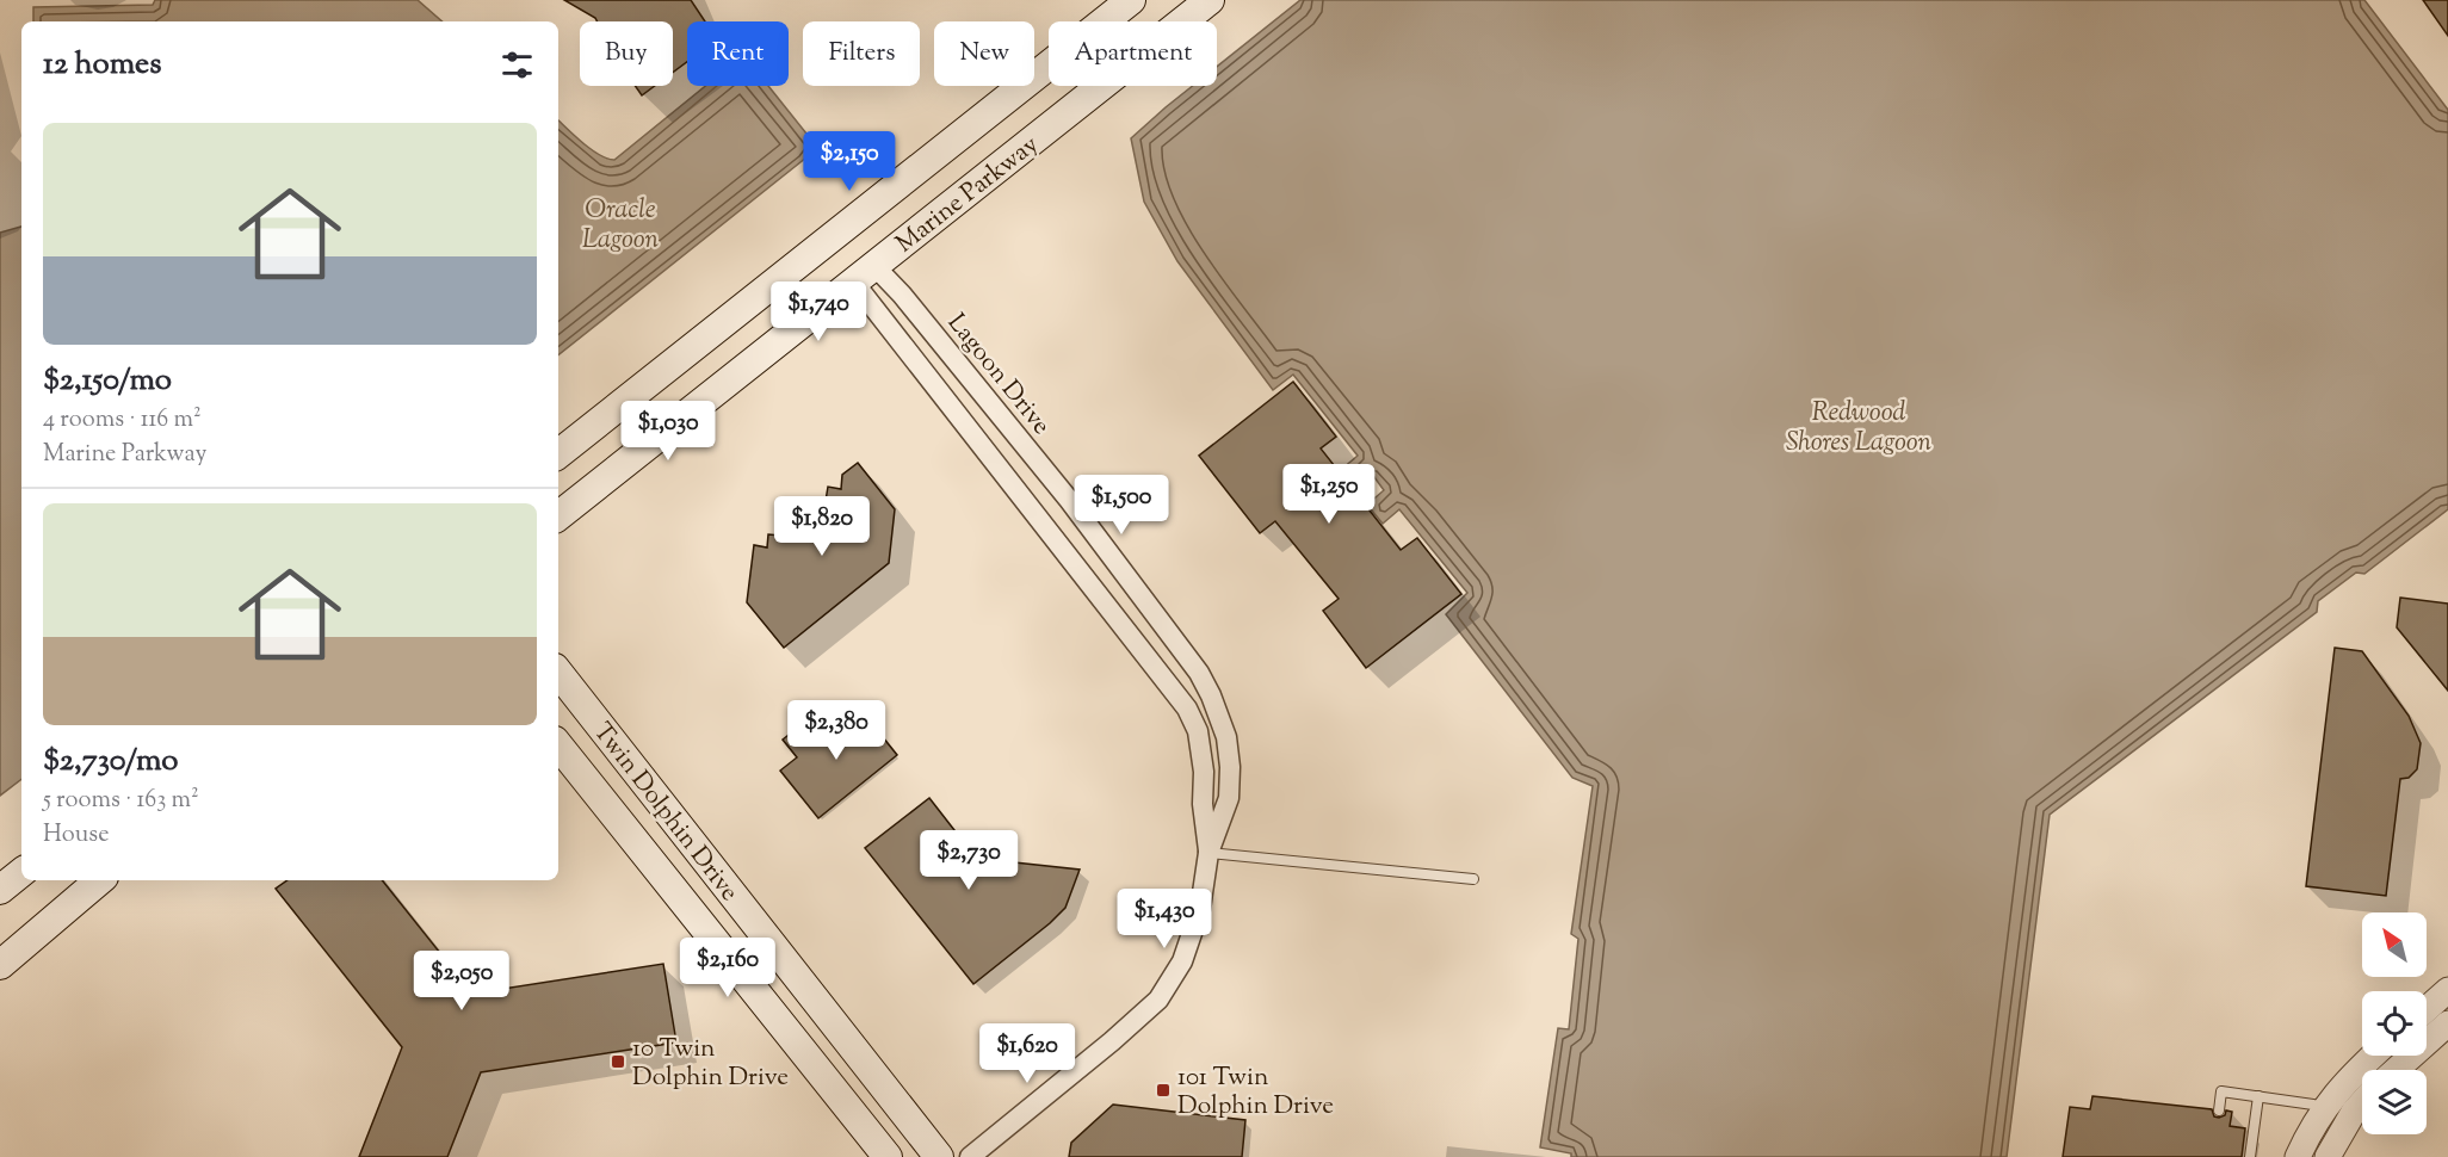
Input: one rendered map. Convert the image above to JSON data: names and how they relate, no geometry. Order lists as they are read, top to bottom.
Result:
{
  "streets": {
    "main road": ["Marine Parkway", "Twin Dolphin Drive"],
    "street": ["Lagoon Drive"]
  },
  "crossings": [
    ["Marine Parkway", "Lagoon Drive"]
  ],
  "water": ["Oracle Lagoon", "Redwood Shores Lagoon"],
  "places": {
    "transit": ["10 Twin Dolphin Drive", "101 Twin Dolphin Drive"]
  },
  "north": "top left",
  "page": {
    "chip": [
      "Buy",
      "Rent",
      "Filters",
      "New",
      "Apartment"
    ],
    "heading": "12 homes",
    "list": [
      {
        "name": "$2,150/mo",
        "note": "4 rooms · 116 m² · Marine Parkway"
      },
      {
        "name": "$2,730/mo",
        "note": "5 rooms · 163 m² · House"
      }
    ],
    "price": [
      "$2,150",
      "$1,740",
      "$1,030",
      "$1,250",
      "$1,500",
      "$1,820",
      "$2,380",
      "$2,730",
      "$1,430",
      "$2,160",
      "$2,050",
      "$1,620"
    ]
  }
}
